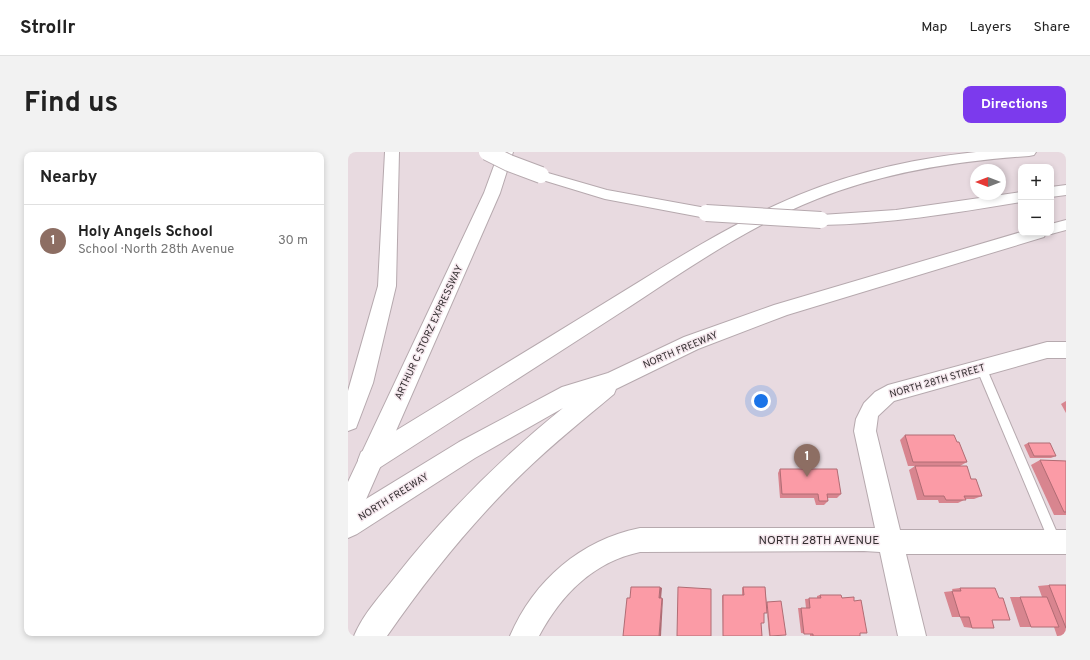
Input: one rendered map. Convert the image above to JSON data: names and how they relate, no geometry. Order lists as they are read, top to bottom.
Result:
{
  "streets": {
    "highway": ["ARTHUR C STORZ EXPRESSWAY", "NORTH FREEWAY"],
    "street": ["NORTH 28TH STREET", "NORTH 28TH AVENUE"]
  },
  "crossings": [
    ["NORTH 28TH STREET", "NORTH 28TH AVENUE"]
  ],
  "north": "left",
  "page": {
    "header": "Strollr",
    "nav": ["Map", "Layers", "Share"],
    "title": "Find us",
    "buttons": "Directions",
    "heading": "Nearby",
    "map_buttons": ["+", "−"],
    "list": [
      {
        "mark": "1",
        "name": "Holy Angels School",
        "note": "School · North 28th Avenue",
        "value": "30 m"
      }
    ],
    "pins": "1"
  }
}
